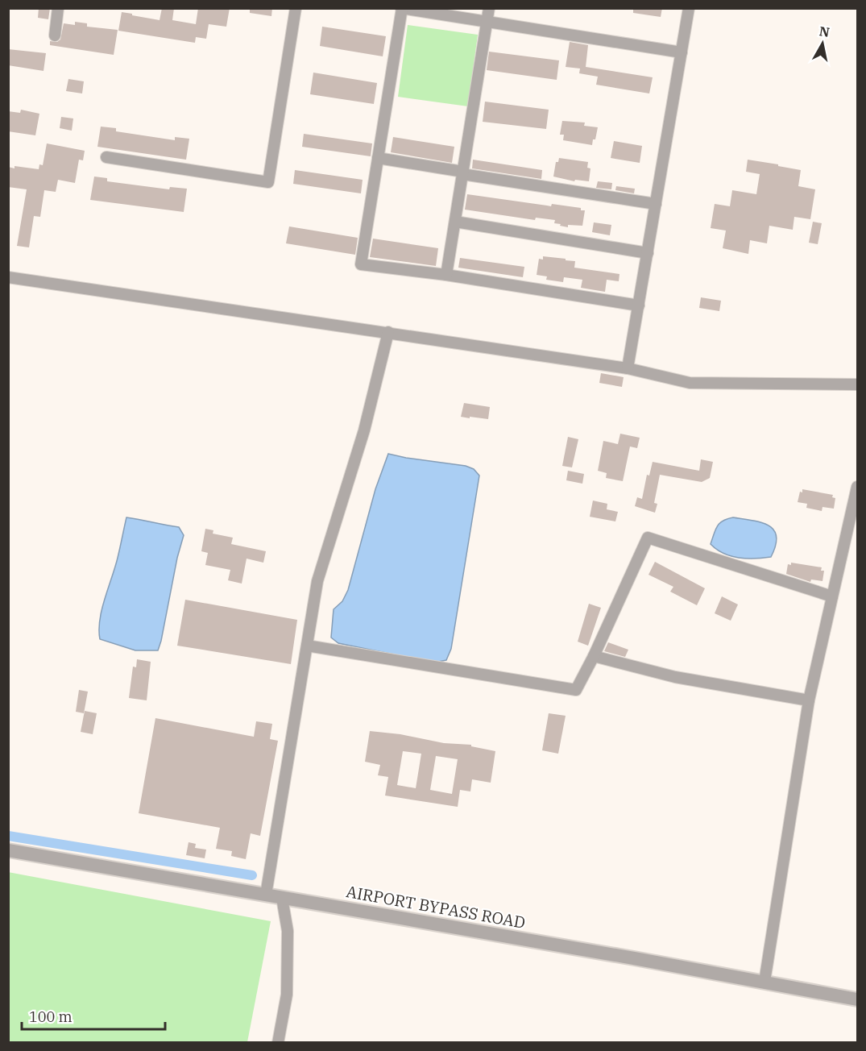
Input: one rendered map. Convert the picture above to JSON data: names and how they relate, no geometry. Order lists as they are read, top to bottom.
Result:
{
  "streets": {
    "street": ["AIRPORT BYPASS ROAD"]
  },
  "scale_bar": "100 m",
  "north": "top"
}
